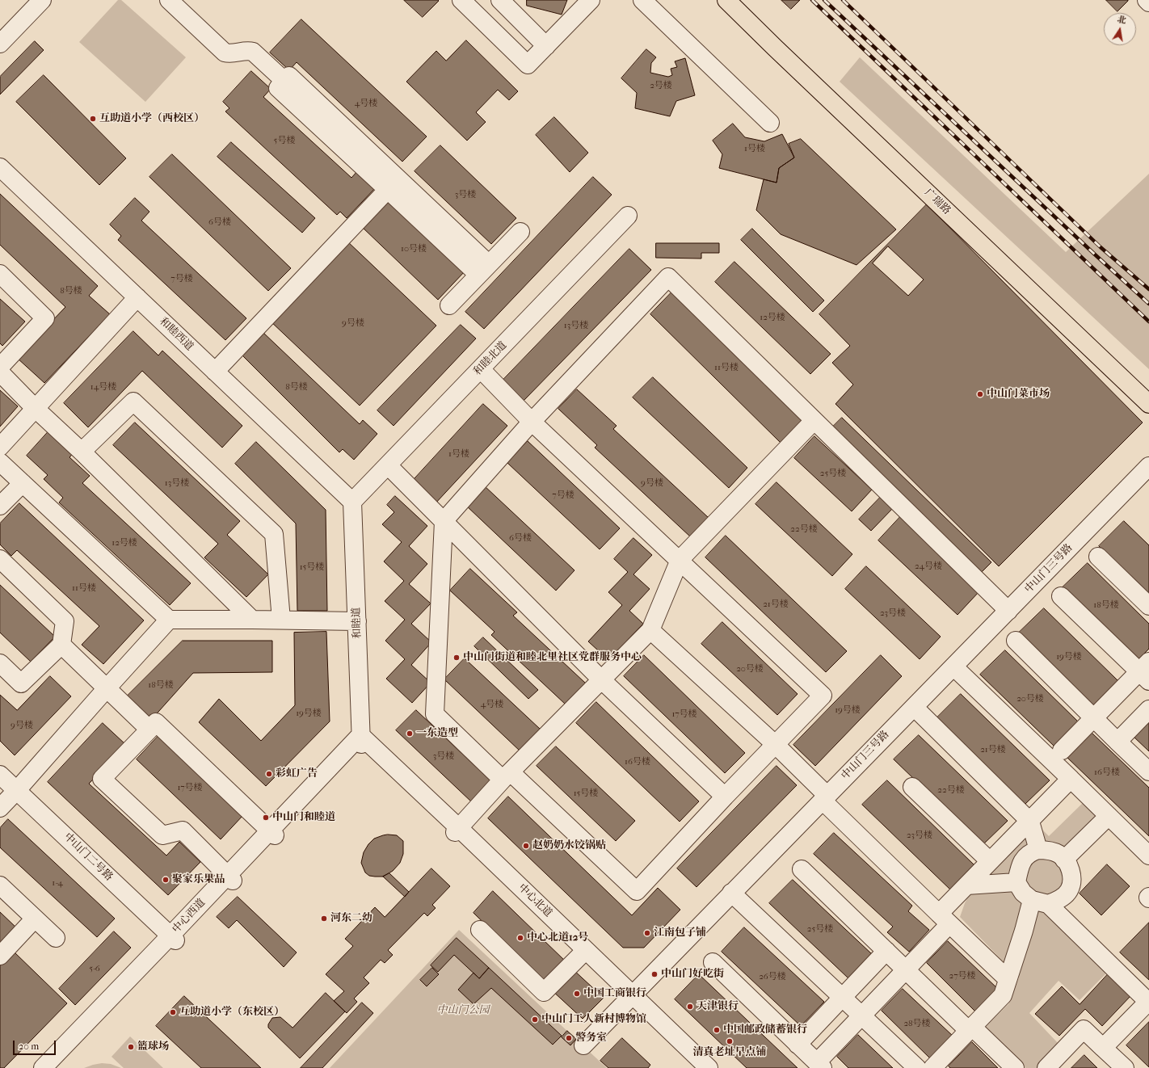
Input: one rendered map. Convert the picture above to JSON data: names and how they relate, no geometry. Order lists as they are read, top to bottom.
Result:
{
  "streets": {
    "main road": ["广瑞路"],
    "street": [
      "和睦西道",
      "和睦北道",
      "中山门三号路",
      "和睦道",
      "中山门二号路",
      "中心北道",
      "中心西道"
    ]
  },
  "crossings": [
    ["和睦西道", "和睦北道"],
    ["和睦西道", "和睦道"],
    ["和睦北道", "和睦道"],
    ["中山门三号路", "中心北道"],
    ["和睦道", "中心北道"],
    ["和睦道", "中心西道"],
    ["中山门二号路", "中心西道"],
    ["中心北道", "中心西道"]
  ],
  "parks": ["中山门公园"],
  "places": [
    "互助道小学（西校区）",
    "中山门菜市场",
    "中山门街道和睦北里社区党群服务中心",
    "一东造型",
    "彩虹广告",
    "中山门和睦道",
    "赵奶奶水饺锅贴",
    "聚家乐果品",
    "河东二幼",
    "江南包子铺",
    "中心北道12号",
    "中山门好吃街",
    "中国工商银行",
    "天津银行",
    "互助道小学（东校区）",
    "中山门工人新村博物馆",
    "中国邮政储蓄银行",
    "警务室",
    "清真老址早点铺",
    "篮球场"
  ],
  "house_numbers": [
    "2号楼",
    "4号楼",
    "5号楼",
    "1号楼",
    "3号楼",
    "6号楼",
    "10号楼",
    "7号楼",
    "8号楼",
    "12号楼",
    "9号楼",
    "13号楼",
    "11号楼",
    "14号楼",
    "8号楼",
    "1号楼",
    "25号楼",
    "13号楼",
    "9号楼",
    "7号楼",
    "22号楼",
    "6号楼",
    "12号楼",
    "24号楼",
    "15号楼",
    "11号楼",
    "21号楼",
    "18号楼",
    "23号楼",
    "19号楼",
    "20号楼",
    "18号楼",
    "20号楼",
    "4号楼",
    "19号楼",
    "19号楼",
    "17号楼",
    "9号楼",
    "21号楼",
    "3号楼",
    "16号楼",
    "16号楼",
    "17号楼",
    "22号楼",
    "15号楼",
    "23号楼",
    "1-4",
    "25号楼",
    "5-6",
    "27号楼",
    "26号楼",
    "28号楼"
  ],
  "scale_bar": "20 m",
  "north": "top"
}
